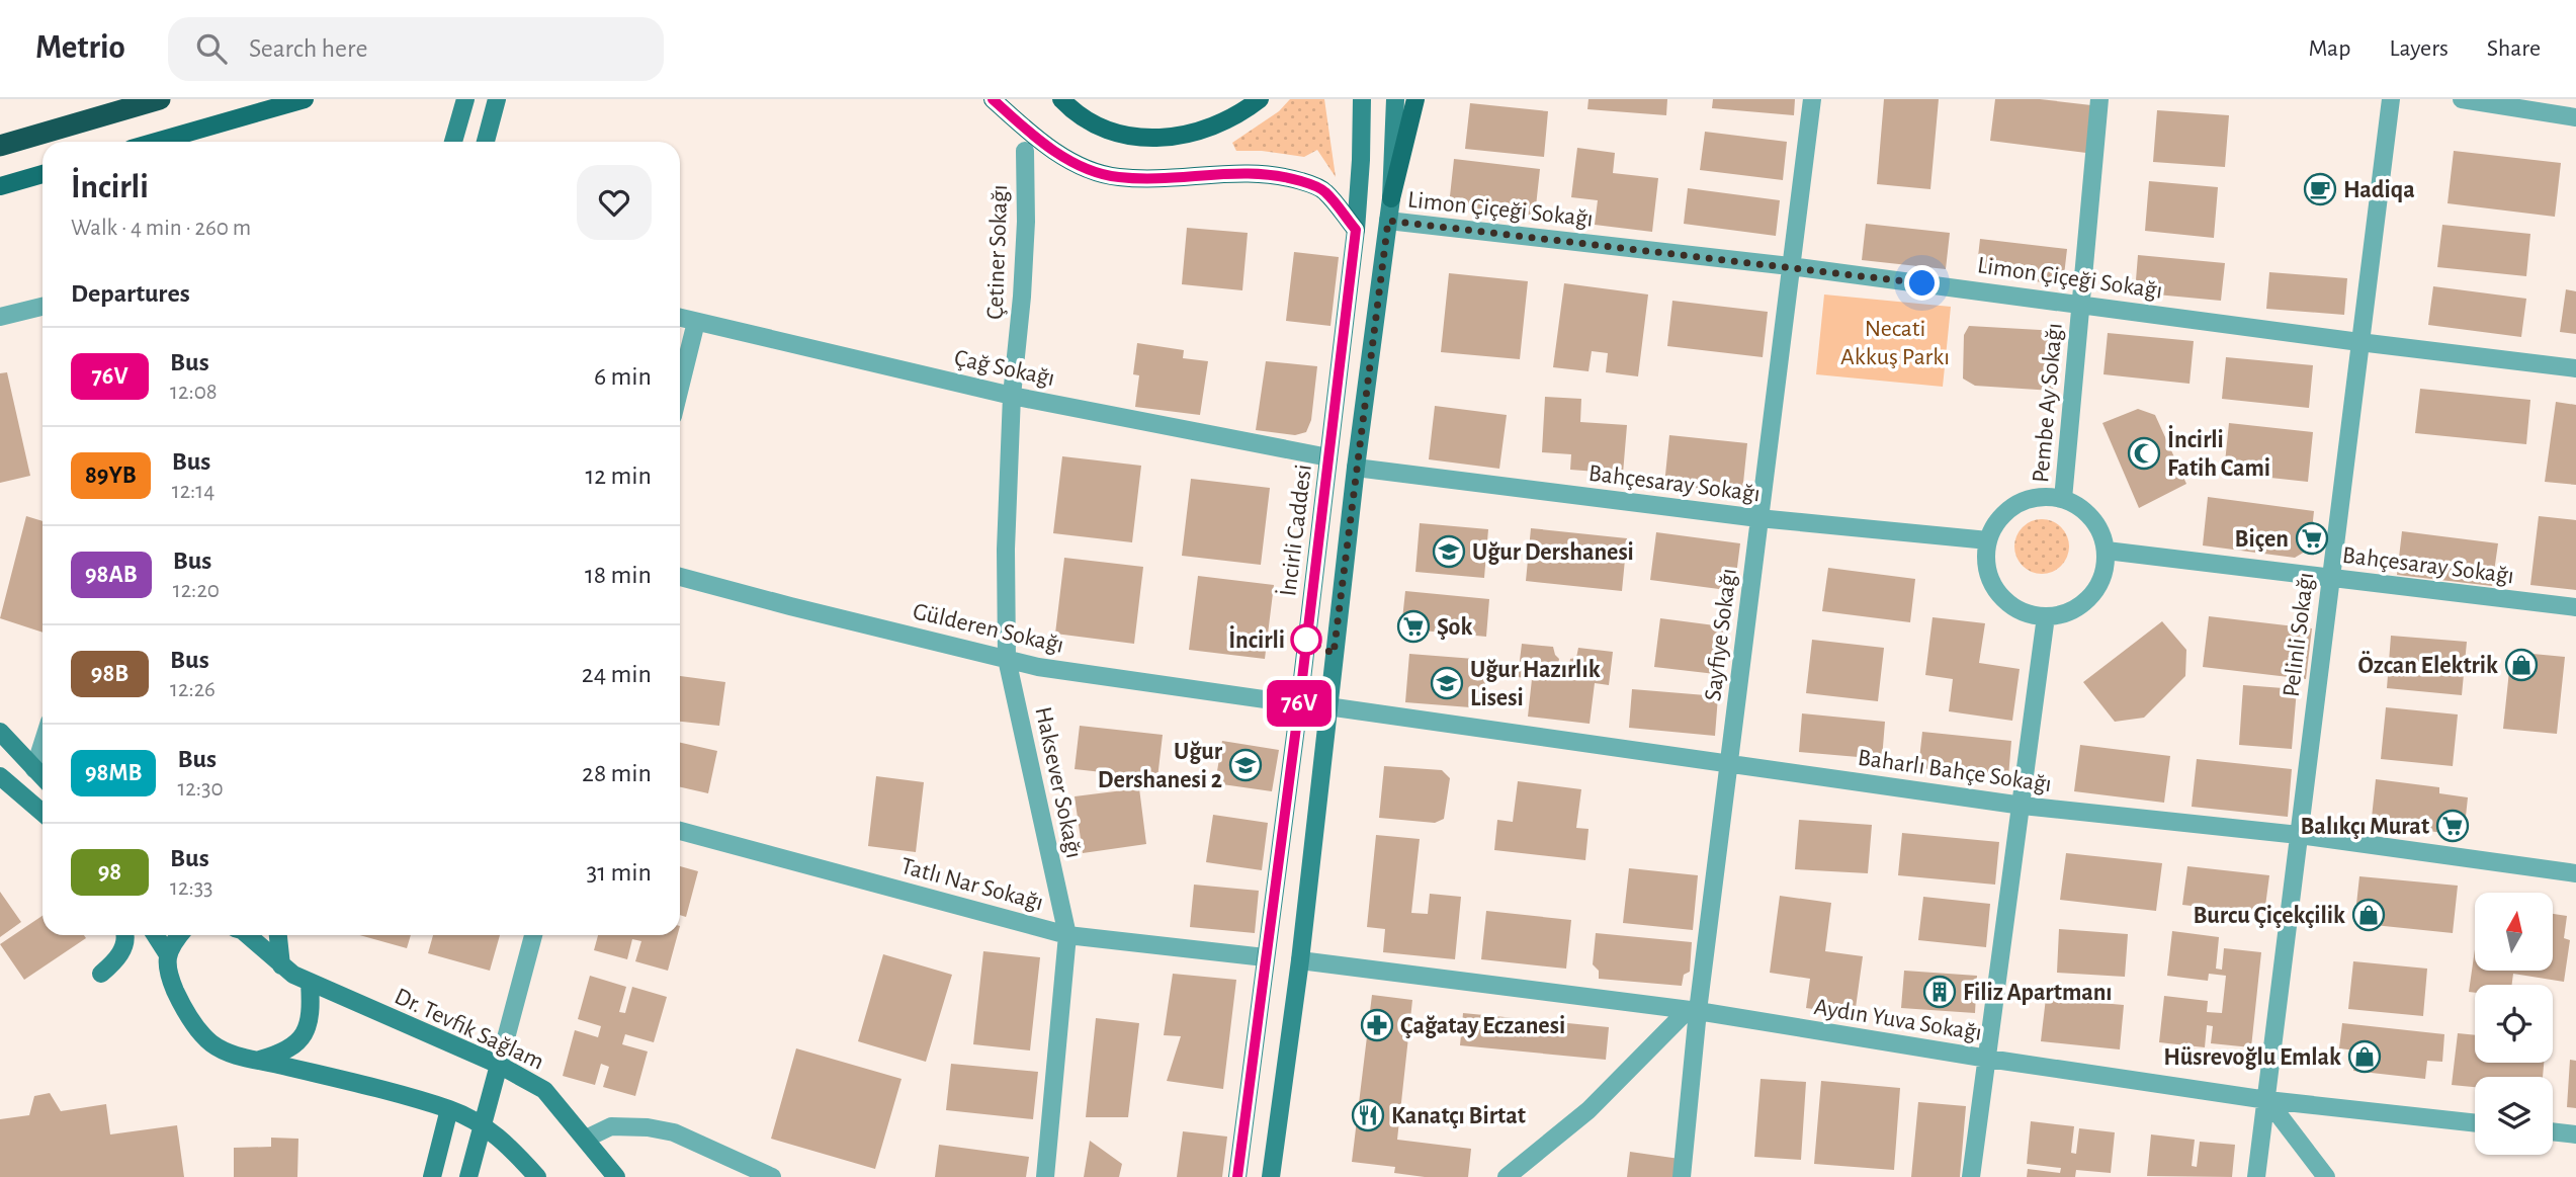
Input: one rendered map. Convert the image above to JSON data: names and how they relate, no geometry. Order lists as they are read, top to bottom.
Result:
{
  "streets": {
    "main road": ["İncirli Caddesi", "Dr. Tevfik Sağlam"],
    "street": [
      "Limon Çiçeği Sokağı",
      "Çetiner Sokağı",
      "Çağ Sokağı",
      "Pembe Ay Sokağı",
      "Bahçesaray Sokağı",
      "Gülderen Sokağı",
      "Sayfiye Sokağı",
      "Pelinli Sokağı",
      "Baharlı Bahçe Sokağı",
      "Haksever Sokağı",
      "Tatlı Nar Sokağı",
      "Aydın Yuva Sokağı"
    ]
  },
  "crossings": [
    ["Limon Çiçeği Sokağı", "Pembe Ay Sokağı"],
    ["Limon Çiçeği Sokağı", "Sayfiye Sokağı"],
    ["Limon Çiçeği Sokağı", "Pelinli Sokağı"],
    ["Çetiner Sokağı", "Çağ Sokağı"],
    ["Çetiner Sokağı", "Haksever Sokağı"],
    ["Çağ Sokağı", "İncirli Caddesi"],
    ["Çağ Sokağı", "Haksever Sokağı"],
    ["Pembe Ay Sokağı", "Bahçesaray Sokağı"],
    ["Bahçesaray Sokağı", "Sayfiye Sokağı"],
    ["Bahçesaray Sokağı", "Pelinli Sokağı"],
    ["İncirli Caddesi", "Gülderen Sokağı"],
    ["İncirli Caddesi", "Tatlı Nar Sokağı"],
    ["Gülderen Sokağı", "Haksever Sokağı"],
    ["Sayfiye Sokağı", "Baharlı Bahçe Sokağı"],
    ["Sayfiye Sokağı", "Aydın Yuva Sokağı"],
    ["Pelinli Sokağı", "Baharlı Bahçe Sokağı"],
    ["Pelinli Sokağı", "Aydın Yuva Sokağı"],
    ["Haksever Sokağı", "Tatlı Nar Sokağı"]
  ],
  "parks": ["Necati Akkuş Parkı"],
  "places": {
    "cafe": ["Hadiqa"],
    "mosque": ["İncirli Fatih Cami"],
    "supermarket": ["Biçen", "Şok", "Balıkçı Murat"],
    "school or university": ["Uğur Dershanesi", "Uğur Hazırlık Lisesi", "Uğur Dershanesi 2"],
    "other": ["İncirli"],
    "shop": ["Özcan Elektrik", "Burcu Çiçekçilik", "Hüsrevoğlu Emlak"],
    "building": ["Filiz Apartmanı"],
    "pharmacy": ["Çağatay Eczanesi"],
    "restaurant": ["Kanatçı Birtat"]
  },
  "lines": ["bus line 76V"],
  "north": "top",
  "page": {
    "header": "Metrio",
    "search": "Search here",
    "nav": ["Map", "Layers", "Share"],
    "on_map": "76V",
    "heading": [
      ["İncirli", "Walk · 4 min · 260 m"],
      "Departures"
    ],
    "list": [
      {
        "mark": "76V",
        "name": "Bus",
        "note": "12:08",
        "value": "6 min"
      },
      {
        "mark": "89YB",
        "name": "Bus",
        "note": "12:14",
        "value": "12 min"
      },
      {
        "mark": "98AB",
        "name": "Bus",
        "note": "12:20",
        "value": "18 min"
      },
      {
        "mark": "98B",
        "name": "Bus",
        "note": "12:26",
        "value": "24 min"
      },
      {
        "mark": "98MB",
        "name": "Bus",
        "note": "12:30",
        "value": "28 min"
      },
      {
        "mark": "98",
        "name": "Bus",
        "note": "12:33",
        "value": "31 min"
      }
    ]
  }
}
